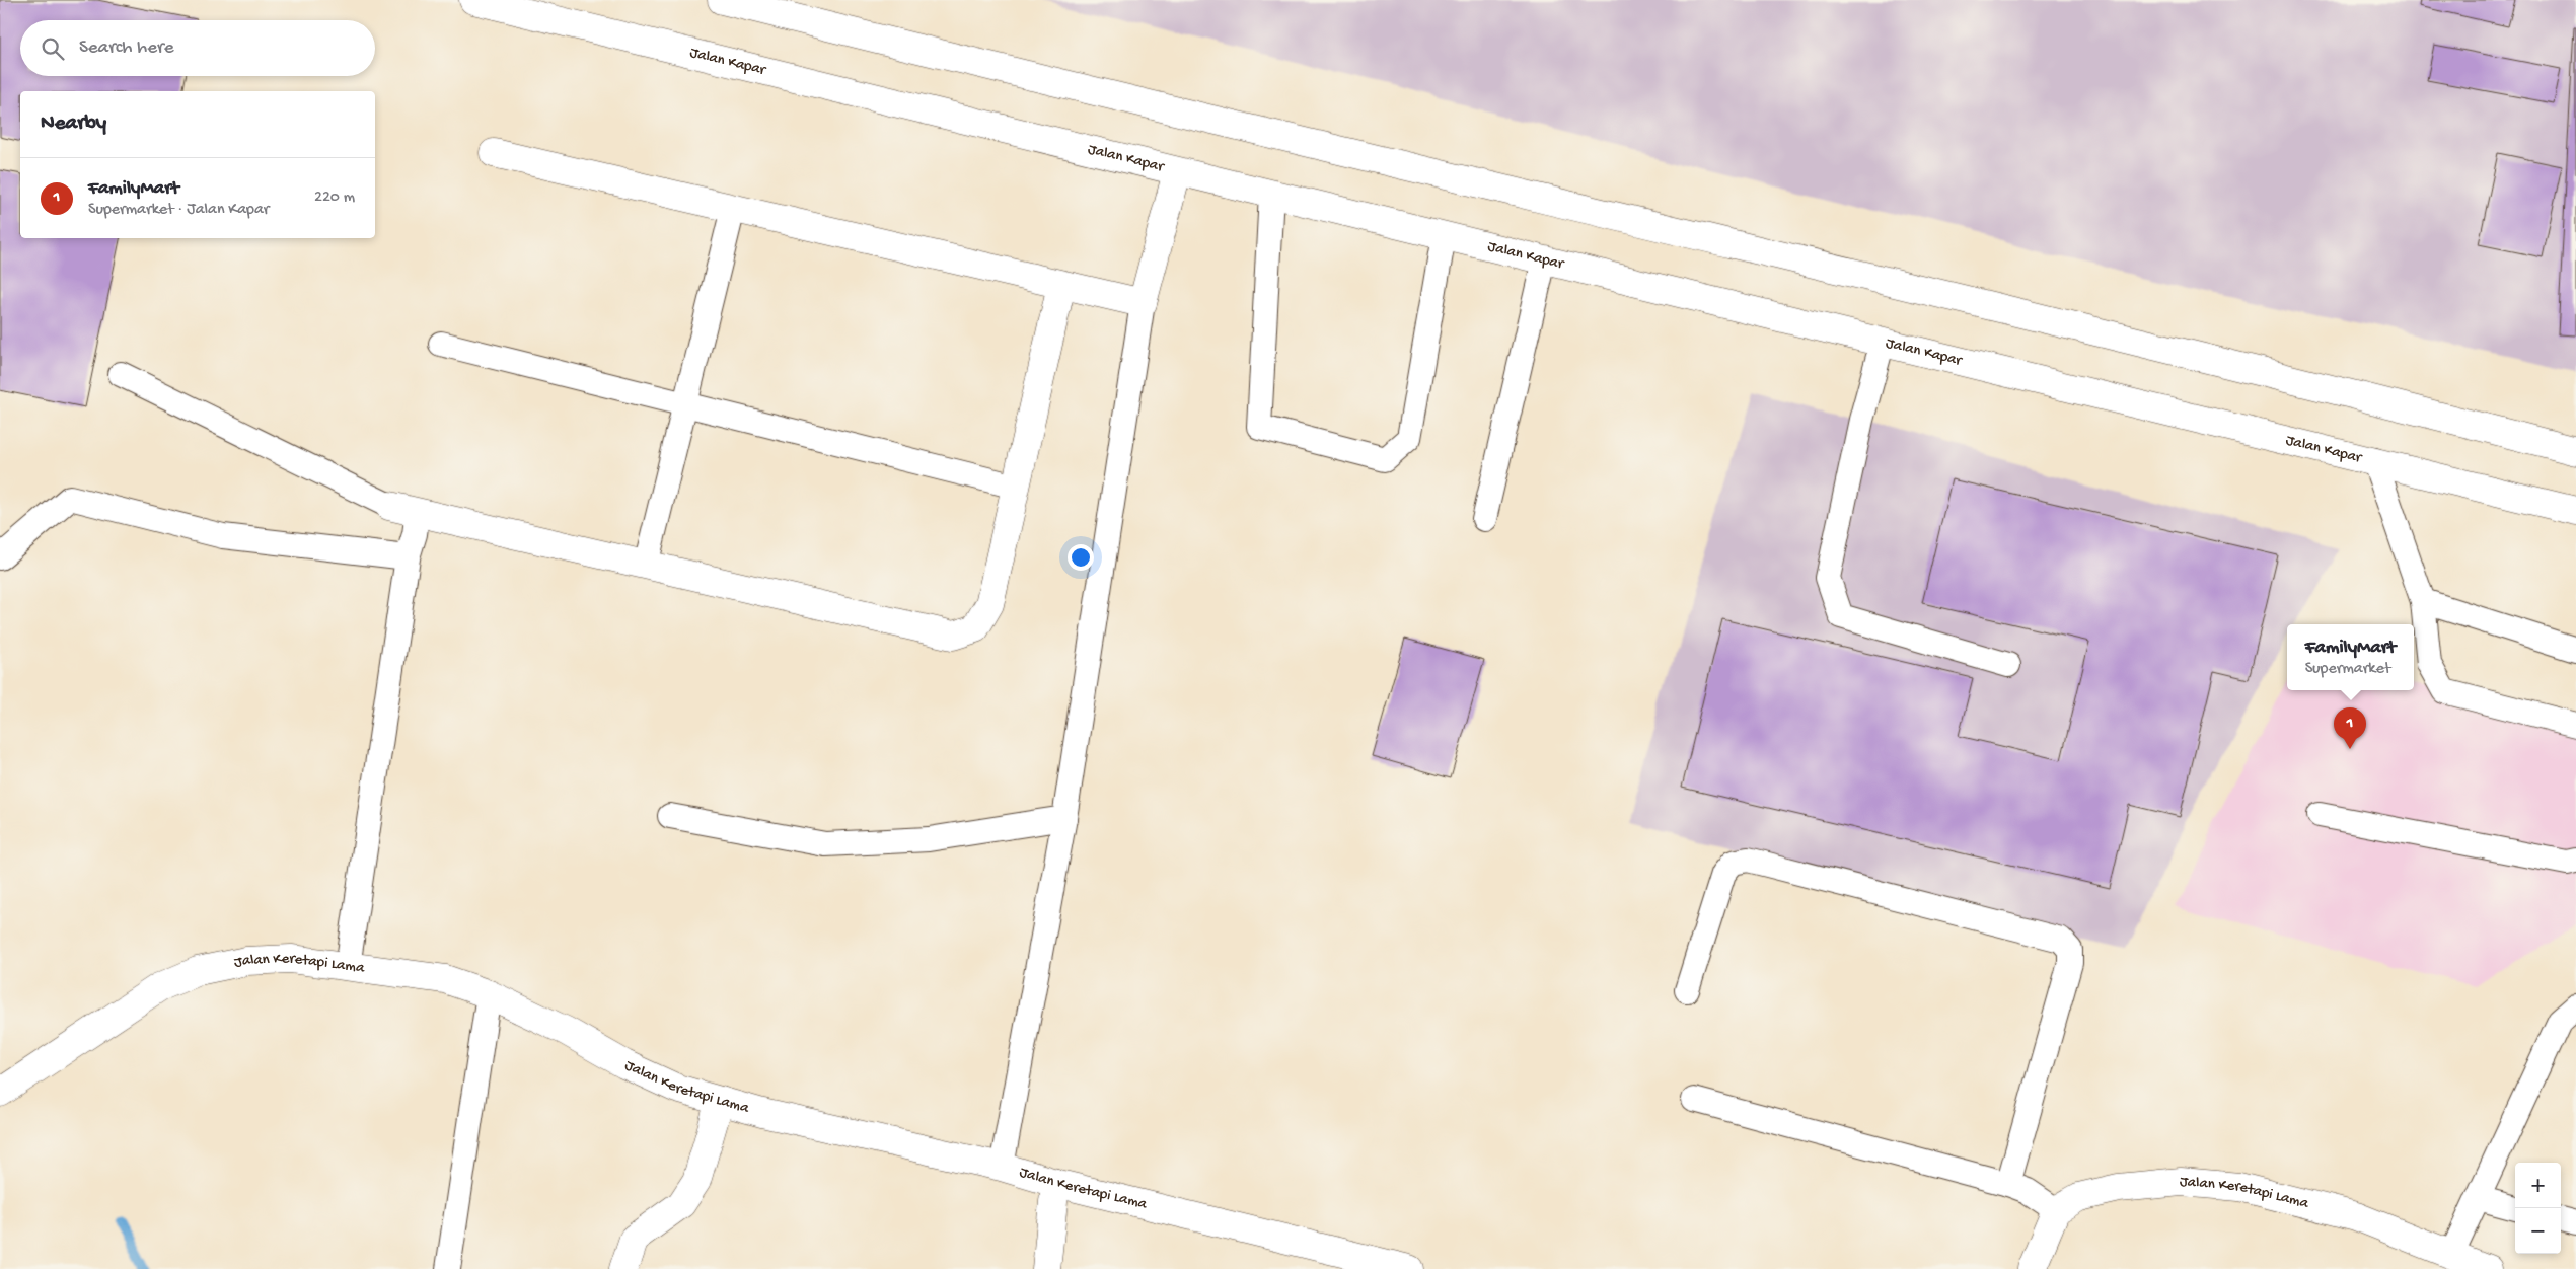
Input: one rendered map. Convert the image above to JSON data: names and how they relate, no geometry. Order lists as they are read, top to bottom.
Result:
{
  "streets": {
    "main road": ["Jalan Kapar", "Jalan Keretapi Lama"]
  },
  "page": {
    "search": "Search here",
    "heading": "Nearby",
    "list": [
      {
        "mark": "1",
        "name": "FamilyMart",
        "note": "Supermarket · Jalan Kapar",
        "value": "220 m"
      }
    ],
    "popup": ["FamilyMart", "Supermarket"],
    "pins": "1",
    "map_buttons": ["+", "−"]
  }
}
